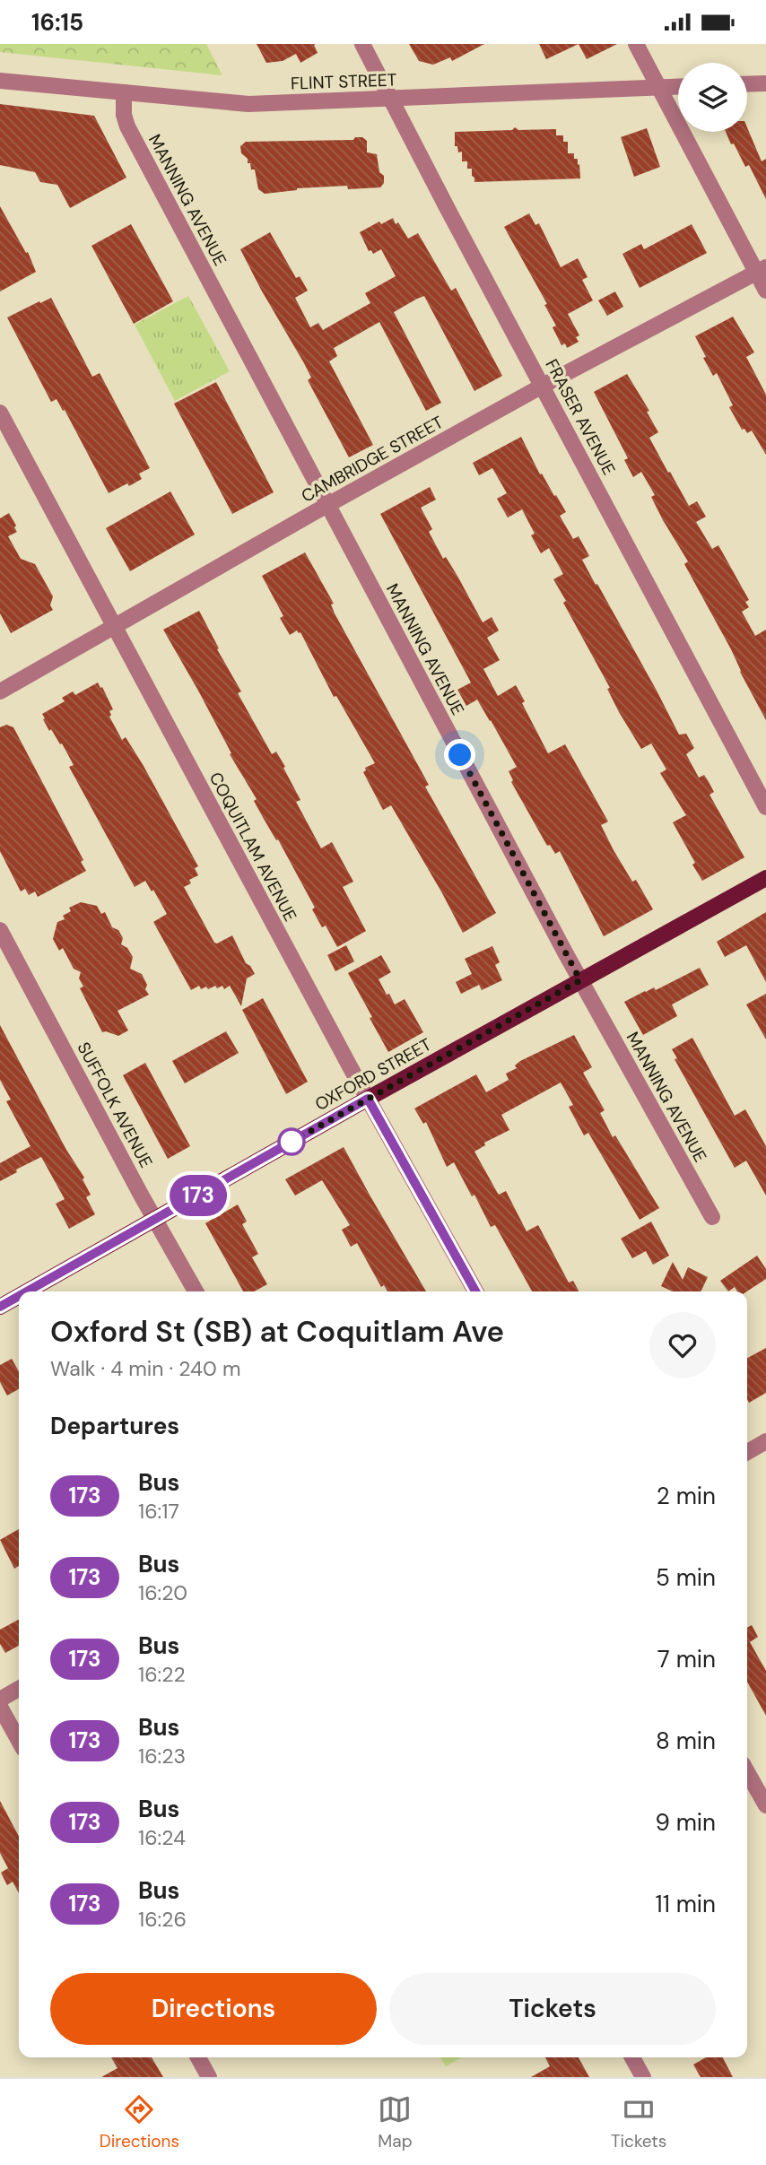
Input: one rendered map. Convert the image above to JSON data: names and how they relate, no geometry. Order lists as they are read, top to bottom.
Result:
{
  "streets": {
    "main road": ["OXFORD STREET"],
    "street": [
      "FLINT STREET",
      "MANNING AVENUE",
      "FRASER AVENUE",
      "CAMBRIDGE STREET",
      "COQUITLAM AVENUE",
      "SUFFOLK AVENUE"
    ]
  },
  "crossings": [
    ["FLINT STREET", "MANNING AVENUE"],
    ["FLINT STREET", "FRASER AVENUE"],
    ["MANNING AVENUE", "CAMBRIDGE STREET"],
    ["MANNING AVENUE", "OXFORD STREET"],
    ["FRASER AVENUE", "CAMBRIDGE STREET"],
    ["CAMBRIDGE STREET", "COQUITLAM AVENUE"],
    ["COQUITLAM AVENUE", "OXFORD STREET"],
    ["OXFORD STREET", "SUFFOLK AVENUE"]
  ],
  "lines": ["bus line 173"],
  "page": {
    "status": "16:15",
    "on_map": "173",
    "heading": [
      ["Oxford St (SB) at Coquitlam Ave", "Walk · 4 min · 240 m"],
      "Departures"
    ],
    "list": [
      {
        "mark": "173",
        "name": "Bus",
        "note": "16:17",
        "value": "2 min"
      },
      {
        "mark": "173",
        "name": "Bus",
        "note": "16:20",
        "value": "5 min"
      },
      {
        "mark": "173",
        "name": "Bus",
        "note": "16:22",
        "value": "7 min"
      },
      {
        "mark": "173",
        "name": "Bus",
        "note": "16:23",
        "value": "8 min"
      },
      {
        "mark": "173",
        "name": "Bus",
        "note": "16:24",
        "value": "9 min"
      },
      {
        "mark": "173",
        "name": "Bus",
        "note": "16:26",
        "value": "11 min"
      }
    ],
    "buttons": ["Directions", "Tickets"],
    "tabs": ["Directions", "Map", "Tickets"]
  }
}
